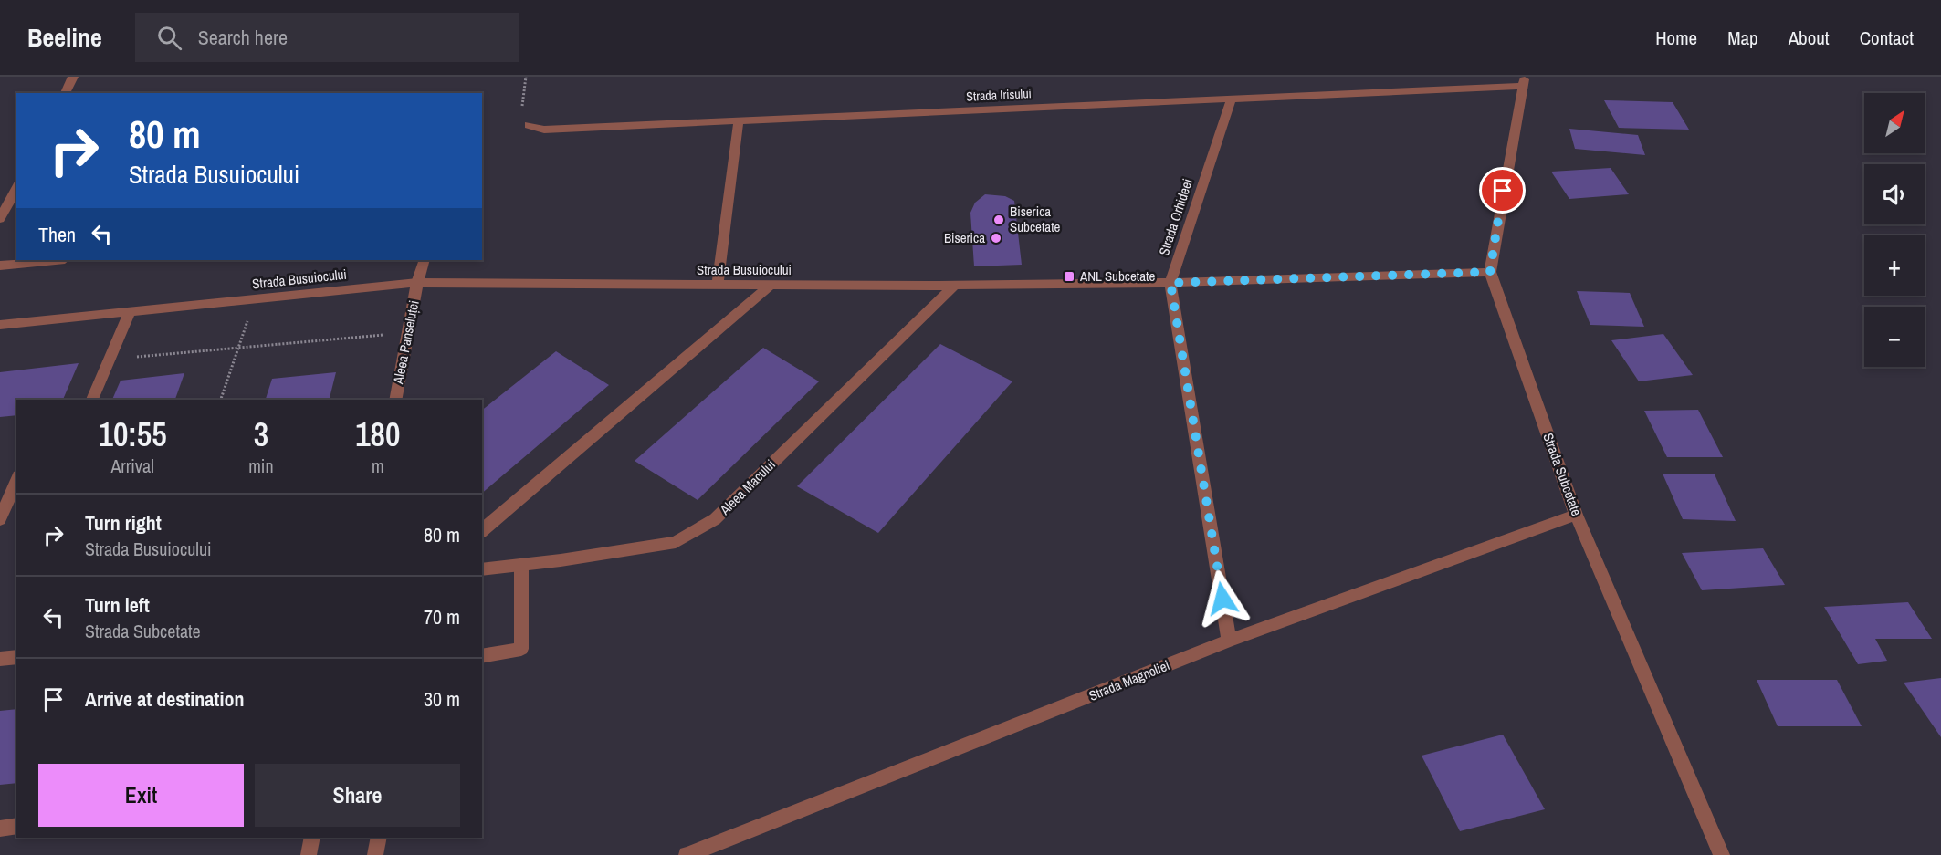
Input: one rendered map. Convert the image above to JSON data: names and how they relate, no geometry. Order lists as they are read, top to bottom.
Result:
{
  "streets": {
    "street": [
      "Strada Irisului",
      "Strada Orhideei",
      "Strada Busuiocului",
      "Aleea Panseluței",
      "Strada Subcetate",
      "Aleea Macului",
      "Strada Magnoliei"
    ]
  },
  "crossings": [
    ["Strada Irisului", "Strada Orhideei"],
    ["Strada Irisului", "Strada Subcetate"],
    ["Strada Orhideei", "Strada Busuiocului"],
    ["Strada Orhideei", "Strada Magnoliei"],
    ["Strada Busuiocului", "Aleea Panseluței"],
    ["Strada Busuiocului", "Strada Subcetate"],
    ["Strada Busuiocului", "Aleea Macului"],
    ["Strada Subcetate", "Strada Magnoliei"]
  ],
  "places": {
    "other": ["Biserica Subcetate", "Biserica"],
    "transit": ["ANL Subcetate"]
  },
  "north": "top right",
  "page": {
    "header": "Beeline",
    "search": "Search here",
    "nav": [
      "Home",
      "Map",
      "About",
      "Contact"
    ],
    "map_buttons": ["+", "−"],
    "turn": ["80 m", "Strada Busuiocului"],
    "then": "Then",
    "eta": [
      "10:55",
      "Arrival",
      "3",
      "min",
      "180",
      "m"
    ],
    "list": [
      {
        "name": "Turn right",
        "note": "Strada Busuiocului",
        "value": "80 m"
      },
      {
        "name": "Turn left",
        "note": "Strada Subcetate",
        "value": "70 m"
      },
      {
        "name": "Arrive at destination",
        "value": "30 m"
      }
    ],
    "buttons": ["Exit", "Share"]
  }
}
